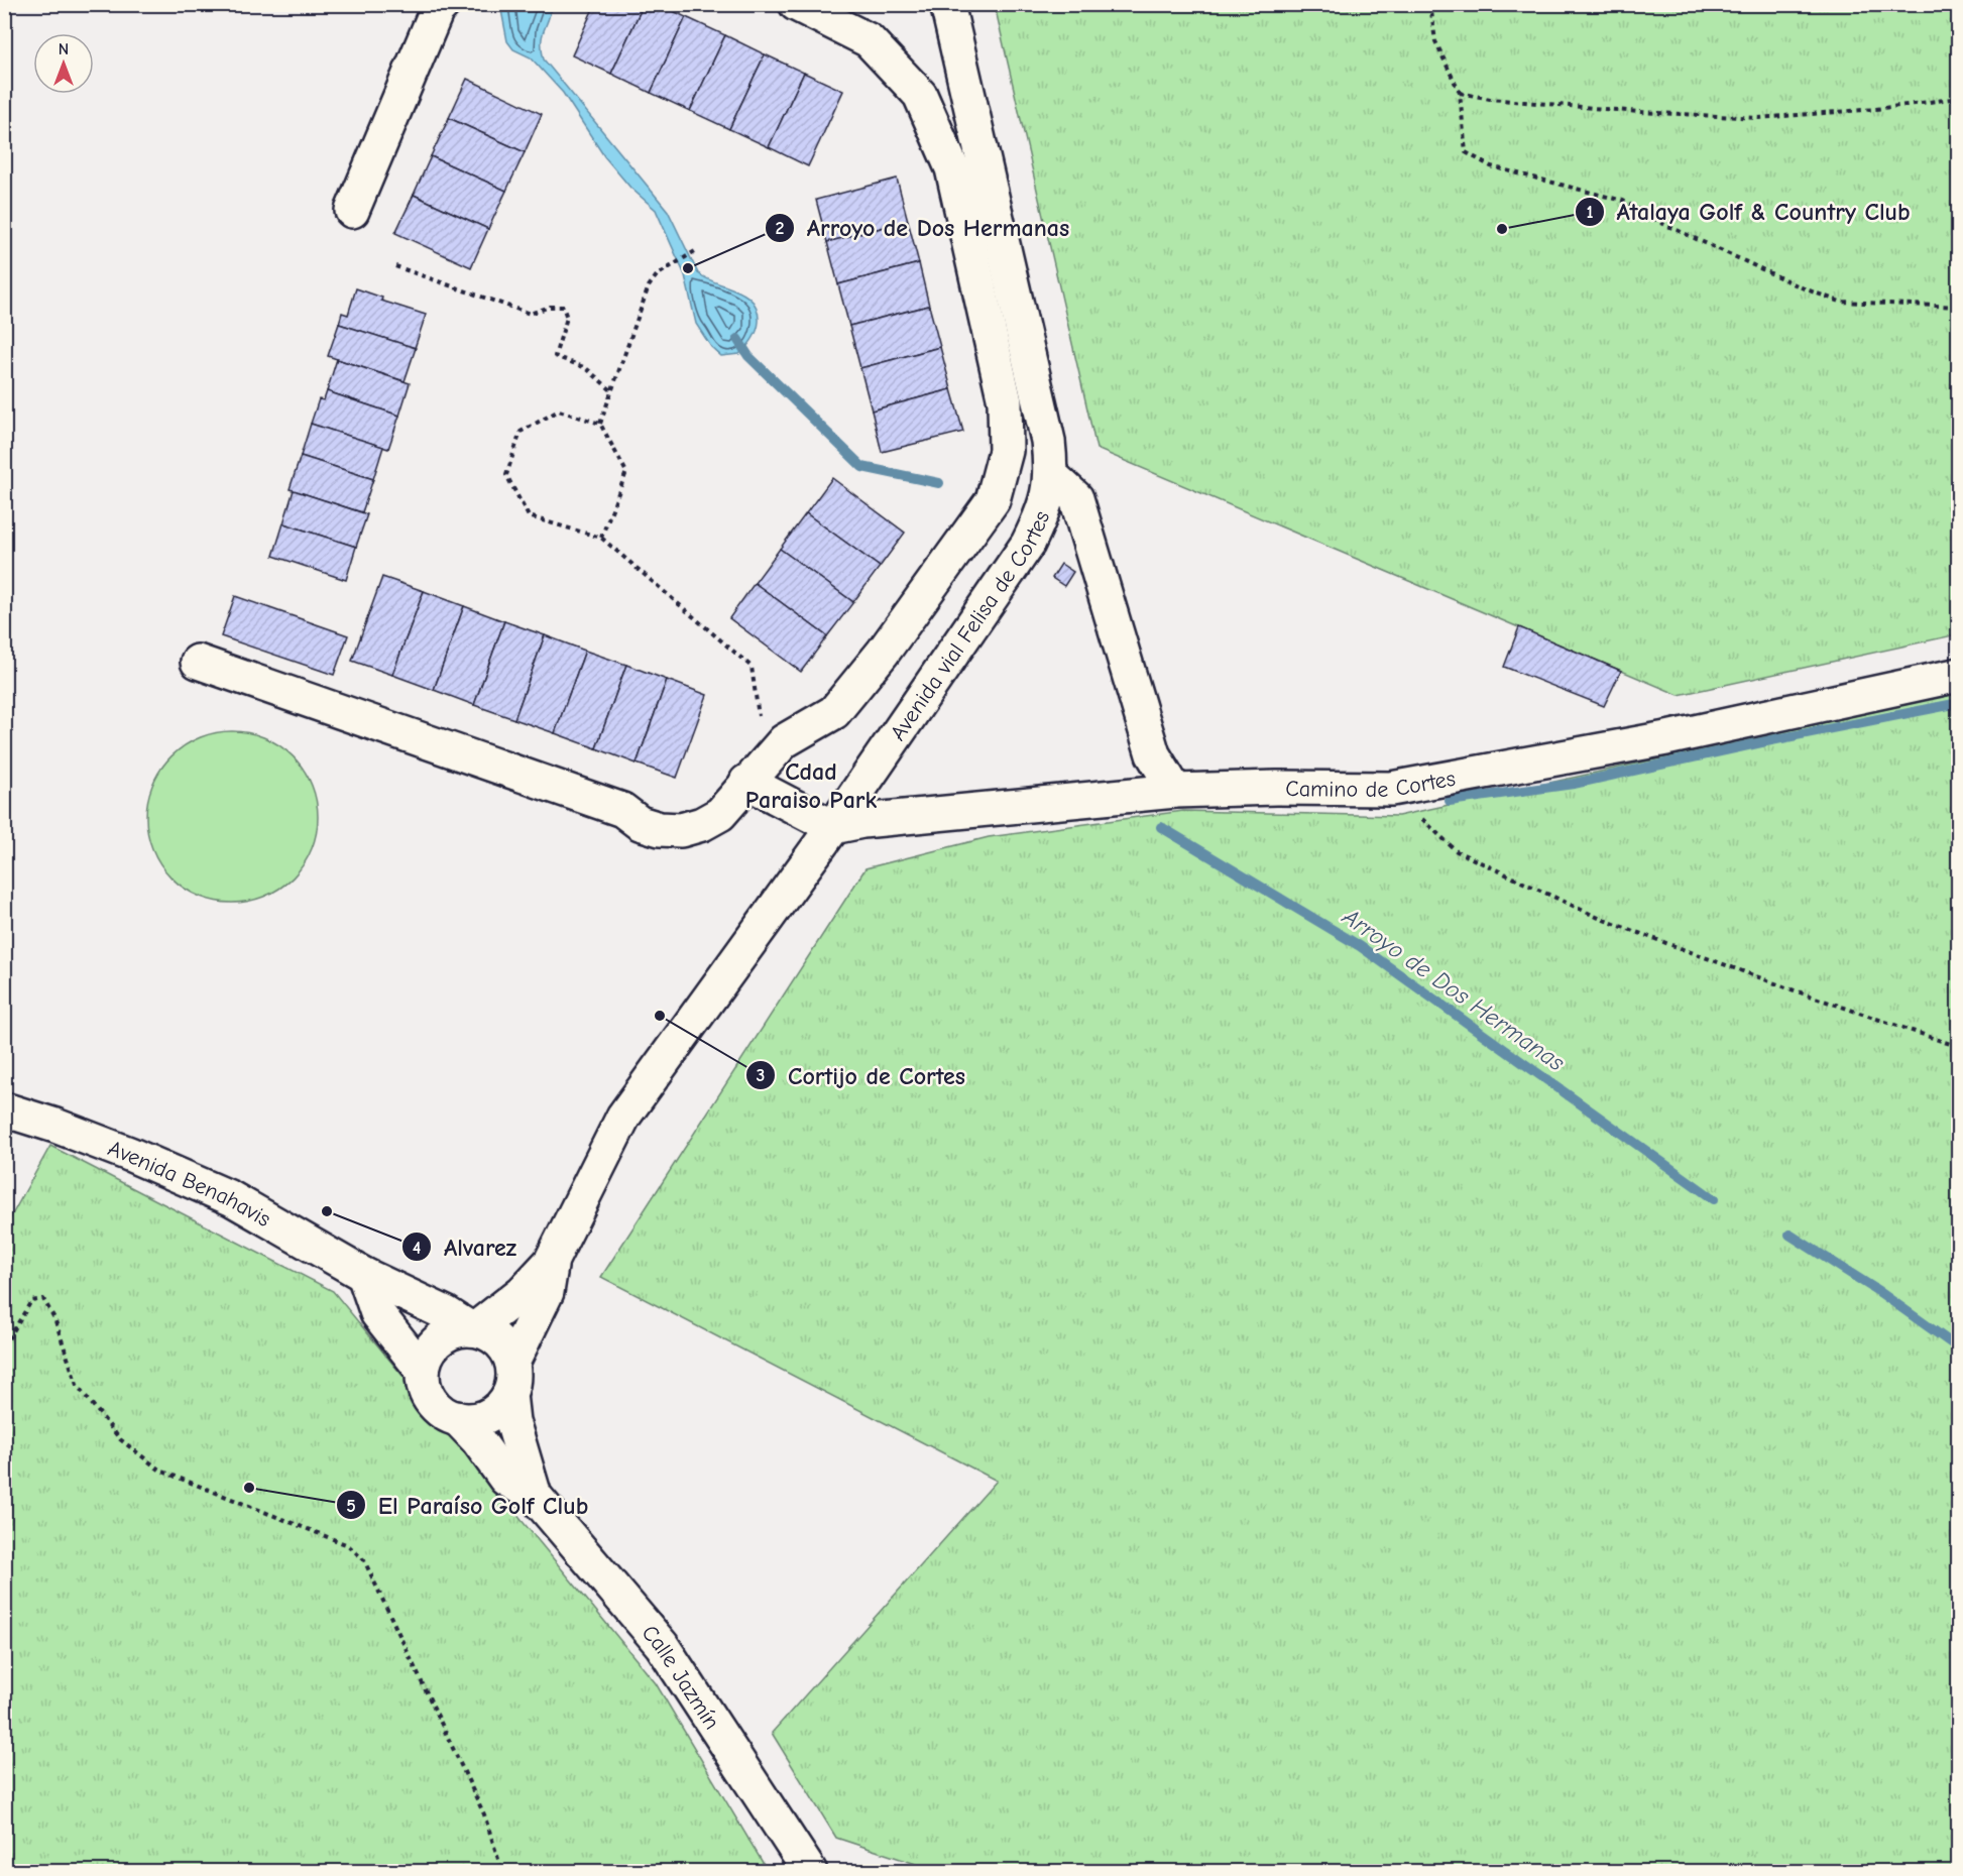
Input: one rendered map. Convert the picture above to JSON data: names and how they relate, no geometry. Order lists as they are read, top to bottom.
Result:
{
  "streets": {
    "street": [
      "Avenida vial Felisa de Cortes",
      "Camino de Cortes",
      "Avenida Benahavis",
      "Calle Jazmín"
    ]
  },
  "crossings": [
    ["Avenida vial Felisa de Cortes", "Camino de Cortes"],
    ["Avenida vial Felisa de Cortes", "Avenida Benahavis"],
    ["Avenida vial Felisa de Cortes", "Calle Jazmín"],
    ["Avenida Benahavis", "Calle Jazmín"]
  ],
  "districts": ["Cdad Paraiso Park"],
  "water": ["Arroyo de Dos Hermanas"],
  "places": [
    "Atalaya Golf & Country Club",
    "Arroyo de Dos Hermanas",
    "Cortijo de Cortes",
    "Alvarez",
    "El Paraíso Golf Club"
  ],
  "north": "top"
}
